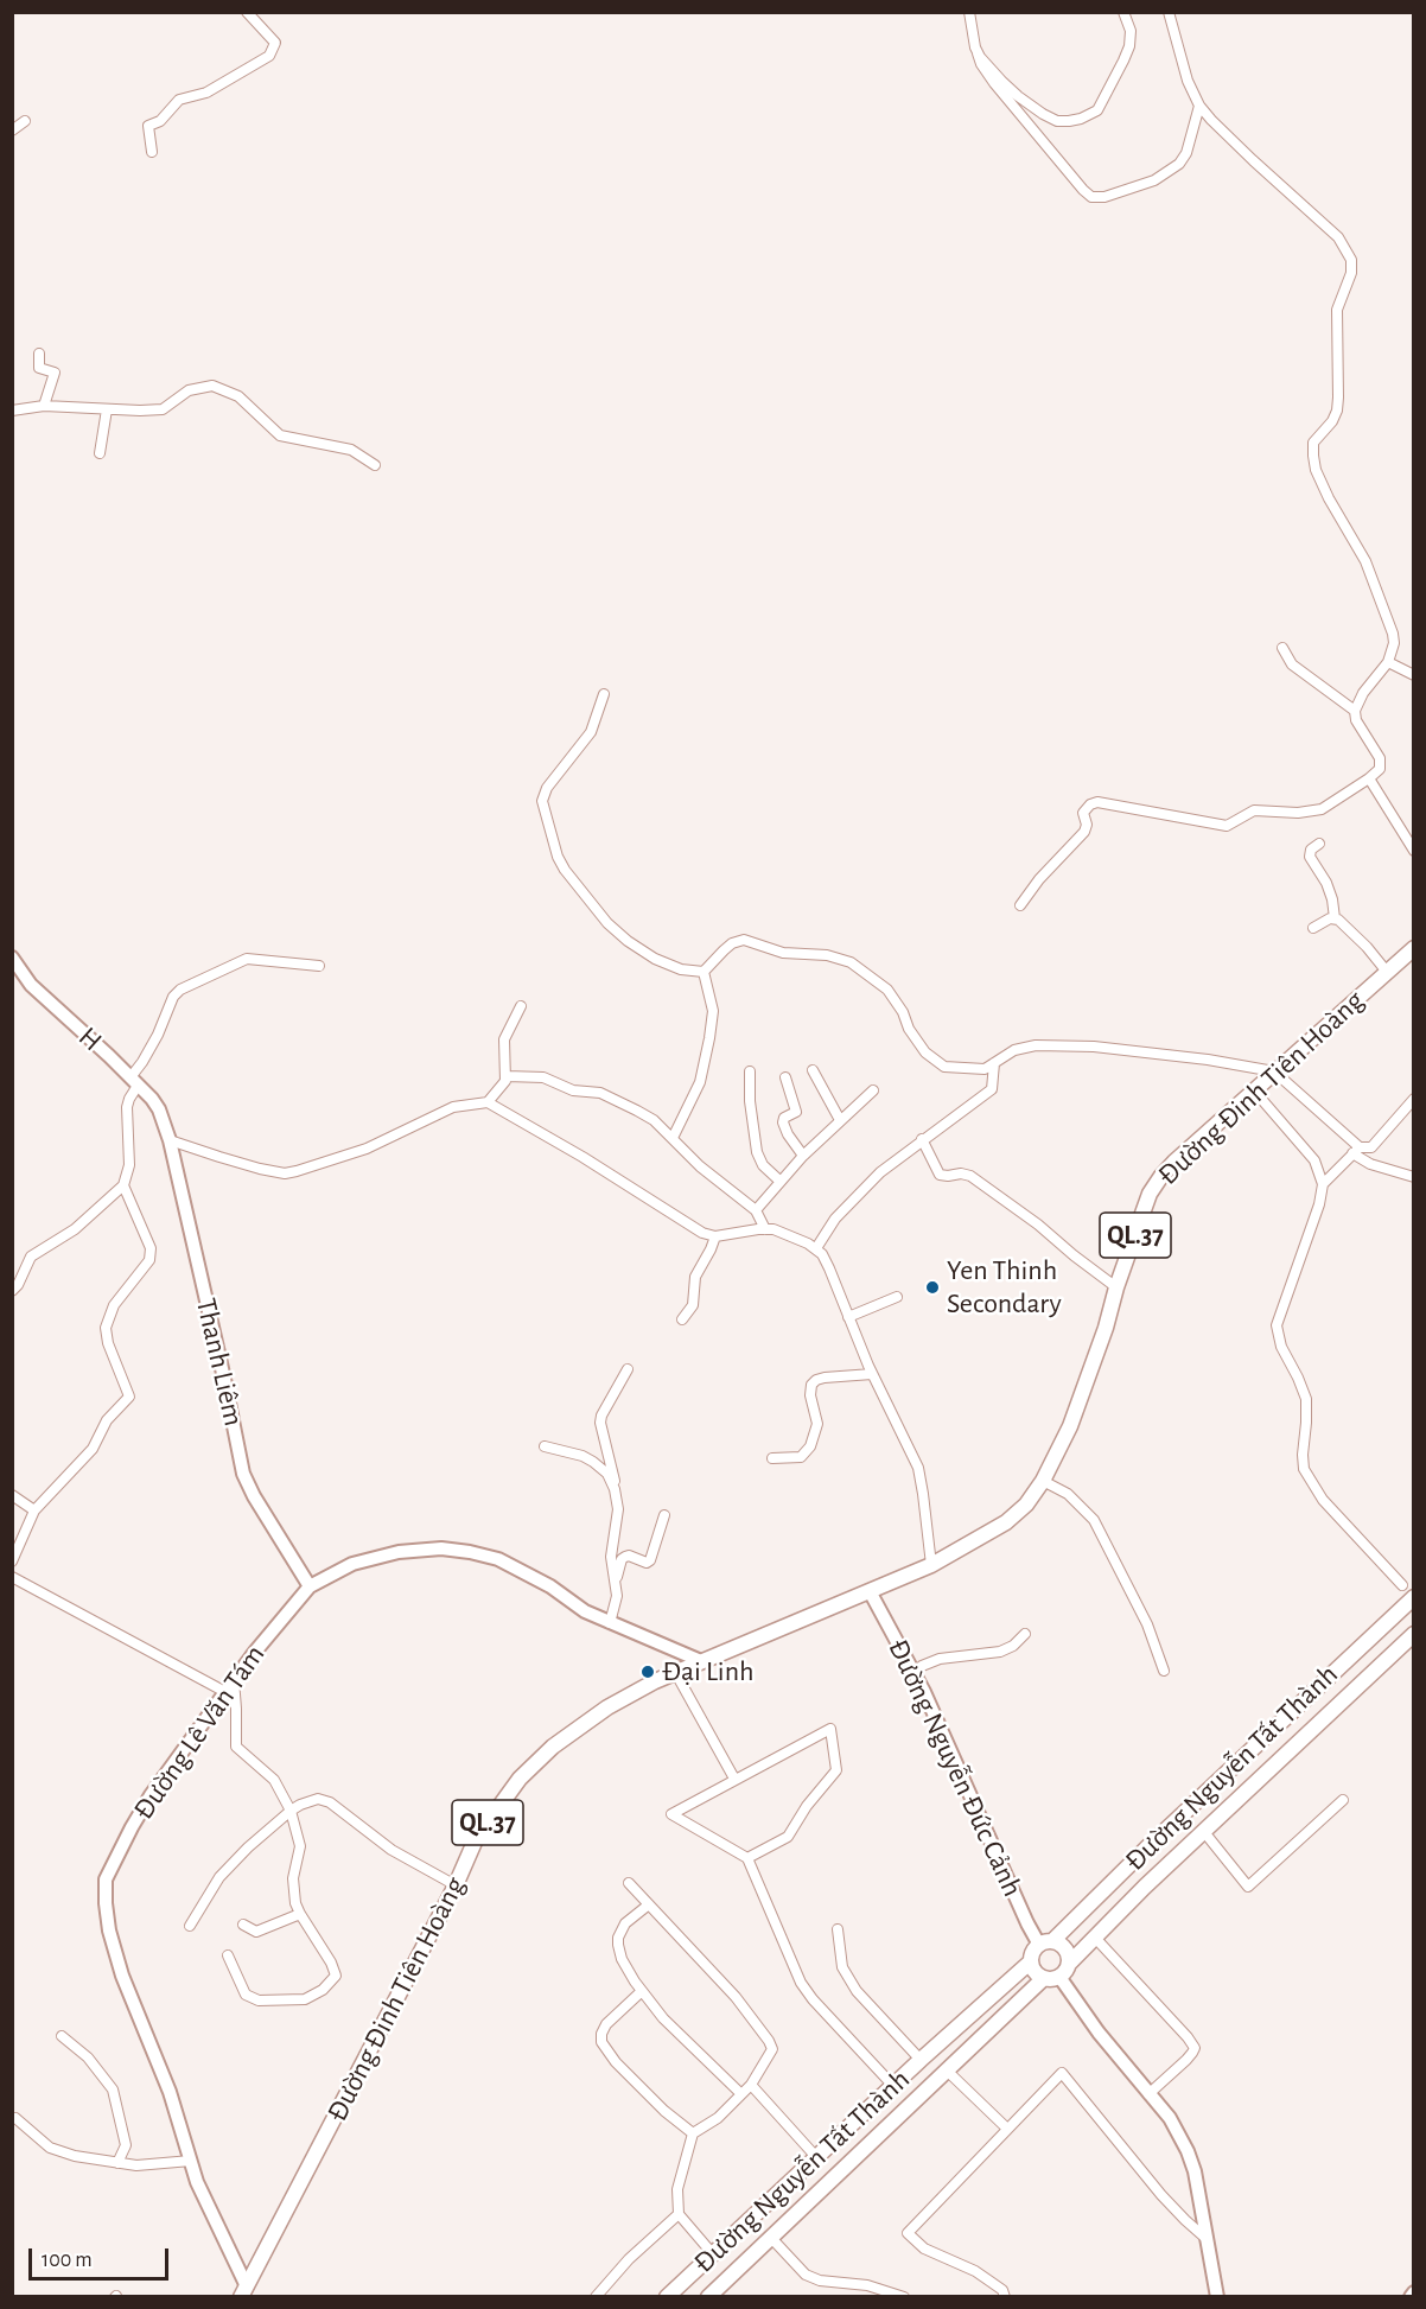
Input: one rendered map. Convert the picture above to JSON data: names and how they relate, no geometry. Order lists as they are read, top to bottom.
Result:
{
  "streets": {
    "main road": ["Đường Đinh Tiên Hoàng", "QL.37", "Đường Nguyễn Tất Thành"],
    "street": [
      "H",
      "Thanh Liêm",
      "Đường Lê Văn Tám",
      "Đường Nguyễn Đức Cảnh"
    ]
  },
  "crossings": [
    ["H", "Thanh Liêm"],
    ["Đường Đinh Tiên Hoàng", "Đường Lê Văn Tám"],
    ["Đường Đinh Tiên Hoàng", "Đường Nguyễn Đức Cảnh"],
    ["Thanh Liêm", "Đường Lê Văn Tám"],
    ["Đường Nguyễn Đức Cảnh", "Đường Nguyễn Tất Thành"]
  ],
  "places": ["Yen Thinh Secondary", "Đại Linh"],
  "scale_bar": "100 m"
}
